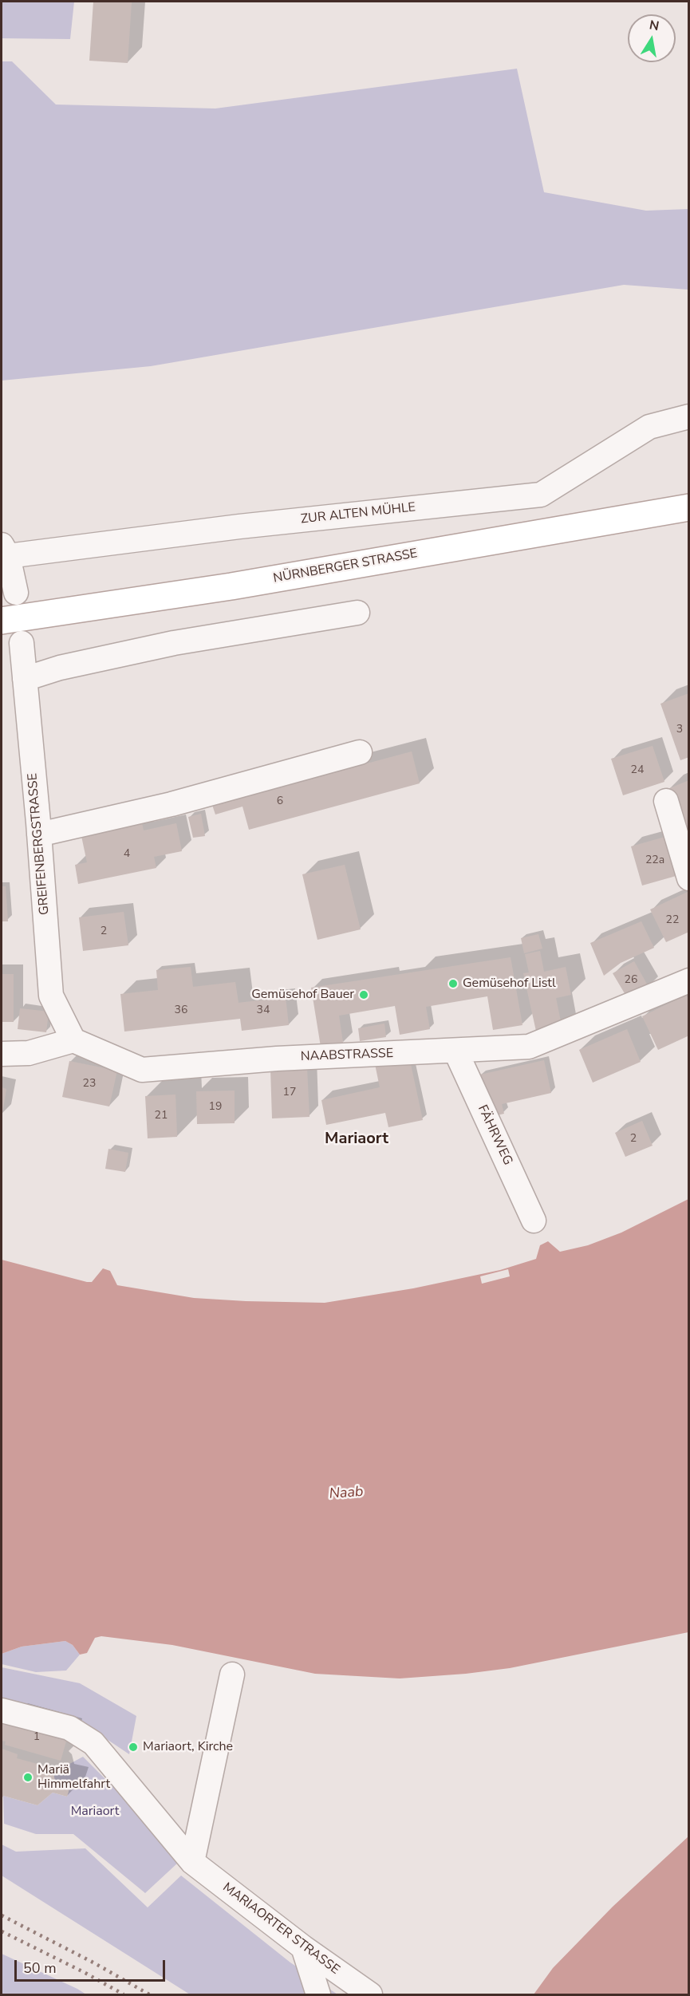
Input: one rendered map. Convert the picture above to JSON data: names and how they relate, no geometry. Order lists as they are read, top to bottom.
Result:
{
  "streets": {
    "main road": ["NÜRNBERGER STRASSE"],
    "street": [
      "ZUR ALTEN MÜHLE",
      "GREIFENBERGSTRASSE",
      "NAABSTRASSE",
      "FÄHRWEG",
      "MARIAORTER STRASSE"
    ]
  },
  "crossings": [
    ["GREIFENBERGSTRASSE", "NAABSTRASSE"],
    ["NAABSTRASSE", "FÄHRWEG"]
  ],
  "districts": ["Mariaort"],
  "water": ["Naab"],
  "parks": ["Mariaort"],
  "places": [
    "Gemüsehof Listl",
    "Gemüsehof Bauer",
    "Mariaort, Kirche",
    "Mariä Himmelfahrt"
  ],
  "house_numbers": [
    "3",
    "24",
    "6",
    "4",
    "22a",
    "22",
    "2",
    "26",
    "36",
    "34",
    "23",
    "17",
    "19",
    "21",
    "2",
    "1"
  ],
  "scale_bar": "50 m",
  "north": "top"
}
